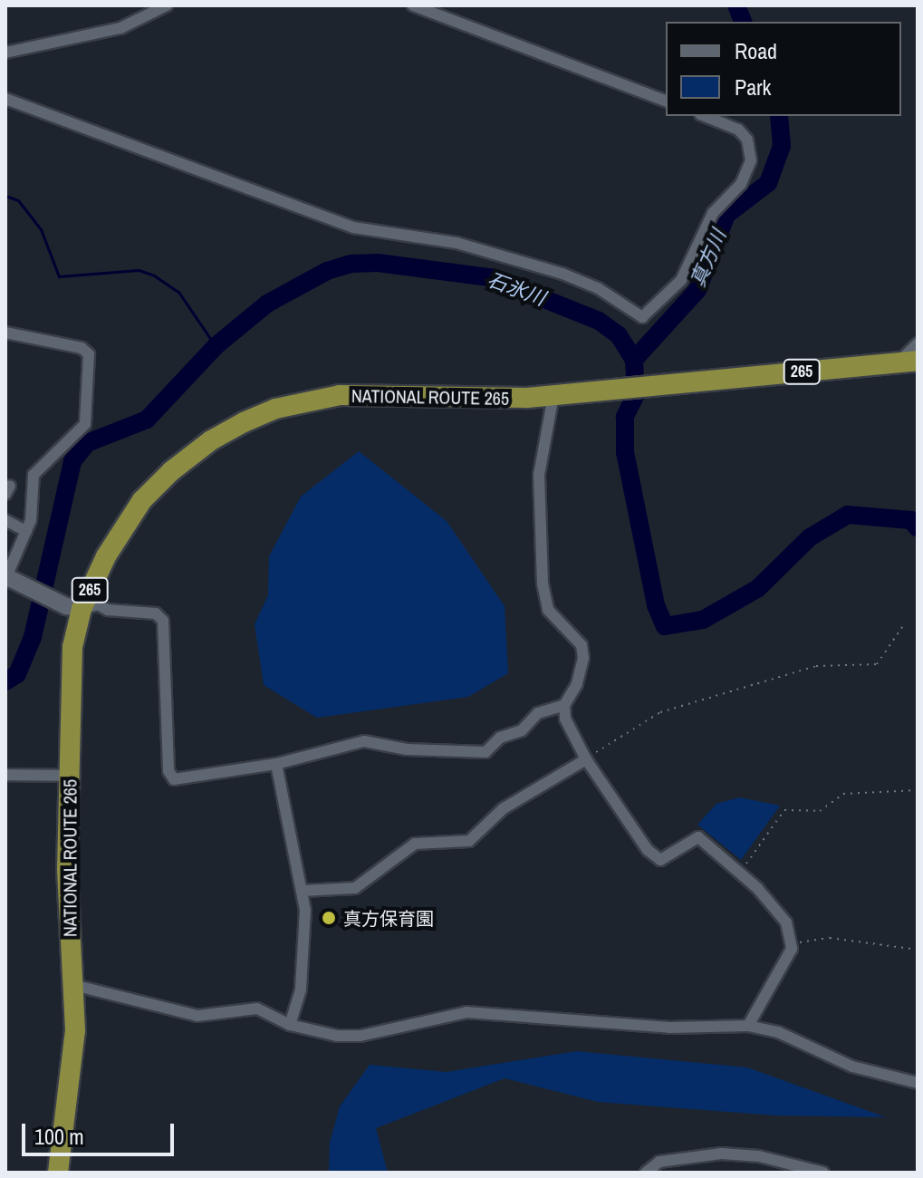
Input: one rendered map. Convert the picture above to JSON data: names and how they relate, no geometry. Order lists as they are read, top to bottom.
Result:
{
  "streets": {
    "highway": ["265", "NATIONAL ROUTE 265"]
  },
  "water": ["真方川", "石氷川"],
  "places": ["真方保育園"],
  "legend": ["Road", "Park"],
  "scale_bar": "100 m"
}
